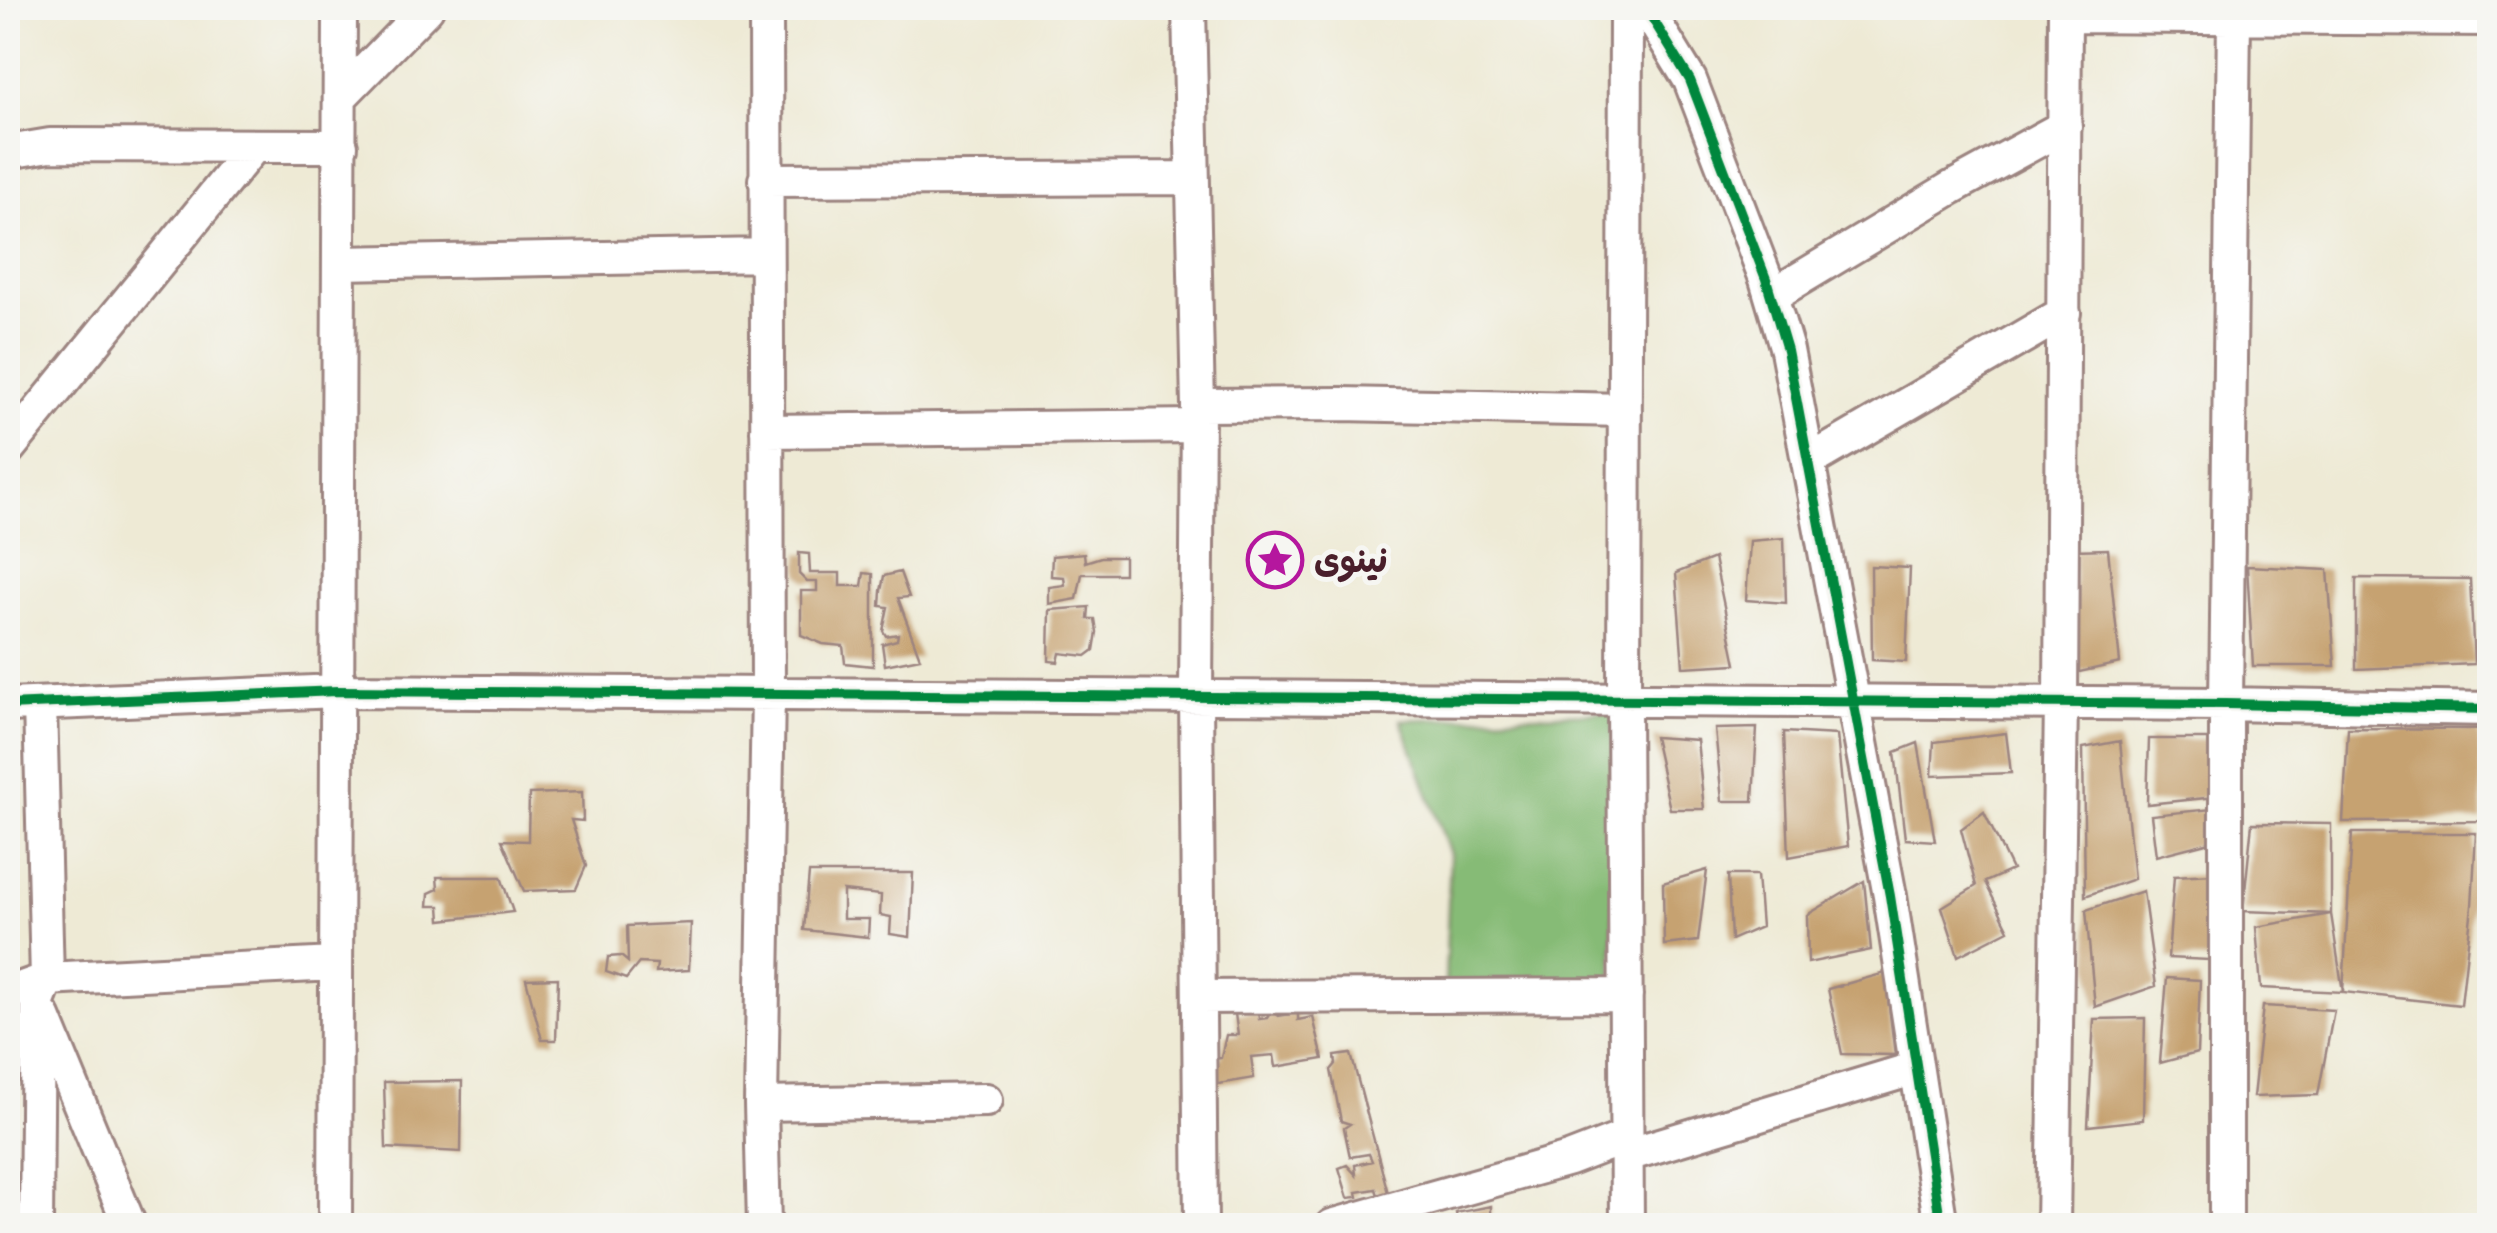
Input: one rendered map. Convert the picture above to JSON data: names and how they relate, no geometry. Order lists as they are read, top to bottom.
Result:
{
  "places": {
    "place": ["نينوى"]
  }
}
